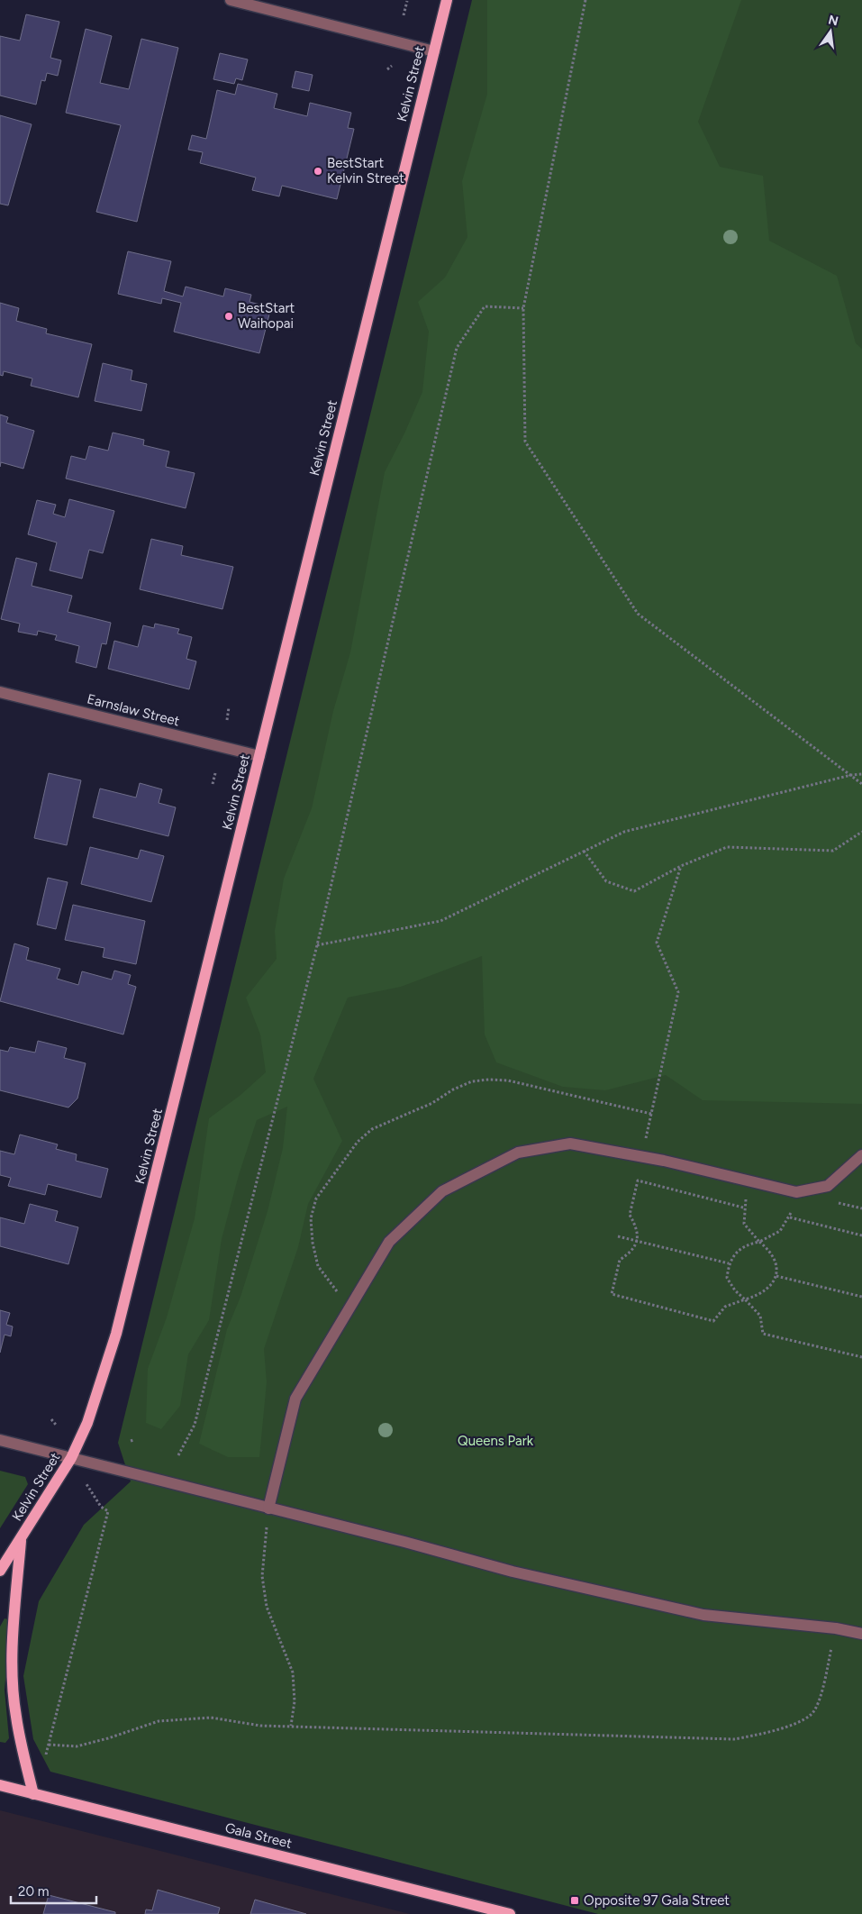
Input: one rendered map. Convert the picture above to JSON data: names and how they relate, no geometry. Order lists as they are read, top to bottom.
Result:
{
  "streets": {
    "main road": ["Kelvin Street", "Gala Street"],
    "street": ["Earnslaw Street"]
  },
  "crossings": [
    ["Kelvin Street", "Earnslaw Street"]
  ],
  "parks": ["Queens Park"],
  "places": {
    "other": ["BestStart Kelvin Street", "BestStart Waihopai"],
    "transit": ["Opposite 97 Gala Street"]
  },
  "scale_bar": "20 m",
  "north": "top"
}
